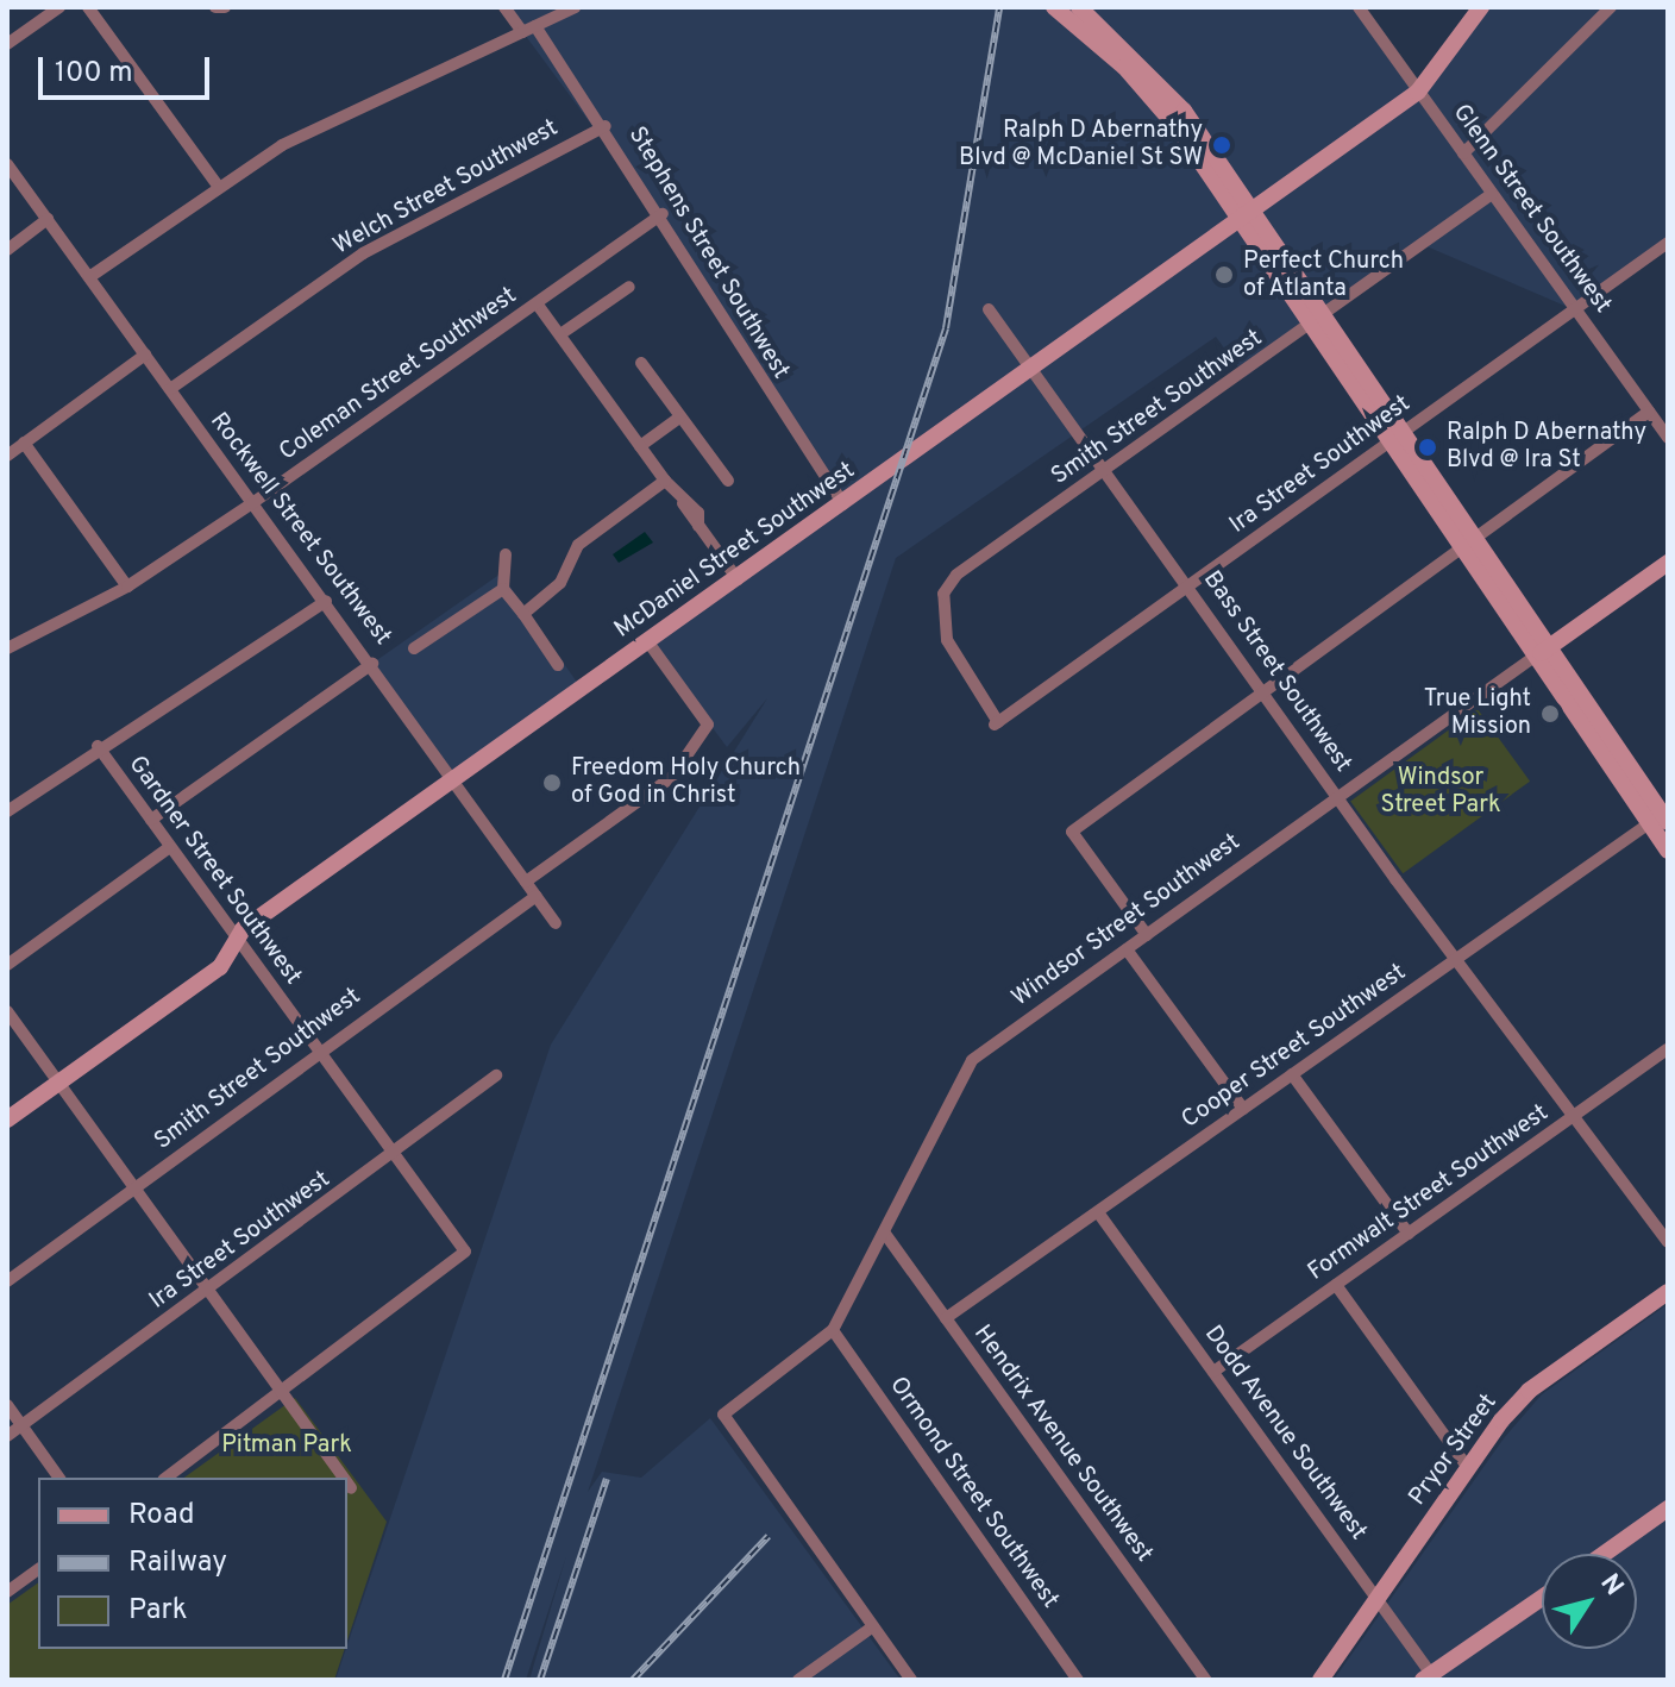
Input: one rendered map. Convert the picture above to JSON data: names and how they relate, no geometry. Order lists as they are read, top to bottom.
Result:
{
  "streets": {
    "main road": ["McDaniel Street Southwest", "Windsor Street Southwest", "Pryor Street"],
    "street": [
      "Welch Street Southwest",
      "Glenn Street Southwest",
      "Stephens Street Southwest",
      "Coleman Street Southwest",
      "Smith Street Southwest",
      "Ira Street Southwest",
      "Rockwell Street Southwest",
      "Bass Street Southwest",
      "Gardner Street Southwest",
      "Cooper Street Southwest",
      "Formwalt Street Southwest",
      "Dodd Avenue Southwest",
      "Hendrix Avenue Southwest",
      "Ormond Street Southwest"
    ]
  },
  "crossings": [
    ["Welch Street Southwest", "Stephens Street Southwest"],
    ["Welch Street Southwest", "Rockwell Street Southwest"],
    ["Glenn Street Southwest", "Smith Street Southwest"],
    ["Glenn Street Southwest", "Ira Street Southwest"],
    ["Glenn Street Southwest", "McDaniel Street Southwest"],
    ["Stephens Street Southwest", "Coleman Street Southwest"],
    ["Stephens Street Southwest", "McDaniel Street Southwest"],
    ["Coleman Street Southwest", "Rockwell Street Southwest"],
    ["Smith Street Southwest", "Ira Street Southwest"],
    ["Smith Street Southwest", "Rockwell Street Southwest"],
    ["Smith Street Southwest", "Bass Street Southwest"],
    ["Smith Street Southwest", "Gardner Street Southwest"],
    ["Ira Street Southwest", "Bass Street Southwest"],
    ["Ira Street Southwest", "Gardner Street Southwest"],
    ["Rockwell Street Southwest", "McDaniel Street Southwest"],
    ["McDaniel Street Southwest", "Bass Street Southwest"],
    ["McDaniel Street Southwest", "Gardner Street Southwest"],
    ["Bass Street Southwest", "Windsor Street Southwest"],
    ["Bass Street Southwest", "Cooper Street Southwest"],
    ["Bass Street Southwest", "Formwalt Street Southwest"],
    ["Windsor Street Southwest", "Hendrix Avenue Southwest"],
    ["Windsor Street Southwest", "Ormond Street Southwest"],
    ["Cooper Street Southwest", "Dodd Avenue Southwest"],
    ["Cooper Street Southwest", "Hendrix Avenue Southwest"],
    ["Formwalt Street Southwest", "Dodd Avenue Southwest"],
    ["Dodd Avenue Southwest", "Pryor Street"]
  ],
  "parks": ["Windsor Street Park", "Pitman Park"],
  "places": [
    "Ralph D Abernathy Blvd @ McDaniel St SW",
    "Perfect Church of Atlanta",
    "Ralph D Abernathy Blvd @ Ira St",
    "True Light Mission",
    "Freedom Holy Church of God in Christ"
  ],
  "legend": ["Road", "Railway", "Park"],
  "scale_bar": "100 m",
  "north": "top right"
}
